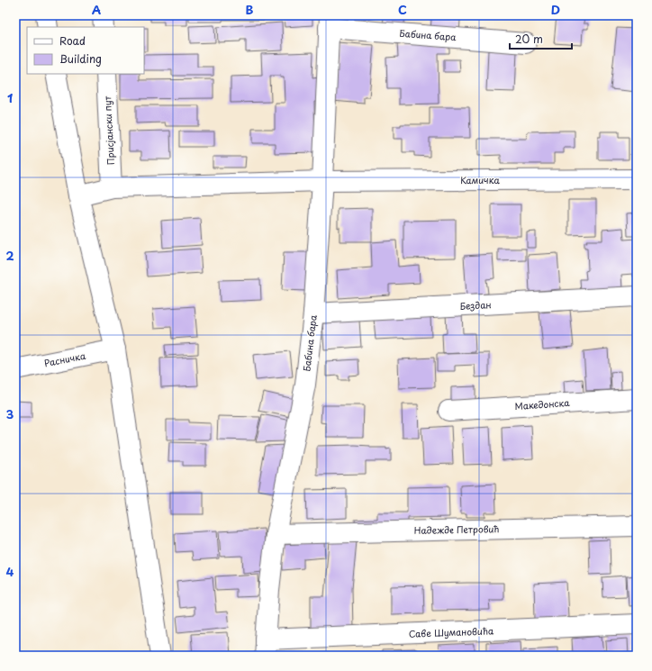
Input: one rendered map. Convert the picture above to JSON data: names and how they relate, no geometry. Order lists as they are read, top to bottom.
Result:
{
  "streets": {
    "street": [
      "Бабина бара",
      "Присјански пут",
      "Камичка",
      "Бездан",
      "Расничка",
      "Македонска",
      "Надежде Петровић",
      "Саве Шумановића"
    ]
  },
  "crossings": [
    ["Бабина бара", "Камичка"],
    ["Бабина бара", "Бездан"],
    ["Бабина бара", "Надежде Петровић"],
    ["Бабина бара", "Саве Шумановића"],
    ["Присјански пут", "Камичка"]
  ],
  "legend": ["Road", "Building"],
  "scale_bar": "20 m",
  "grid": {
    "columns": [
      "A",
      "B",
      "C",
      "D"
    ],
    "rows": [
      "1",
      "2",
      "3",
      "4"
    ]
  }
}
